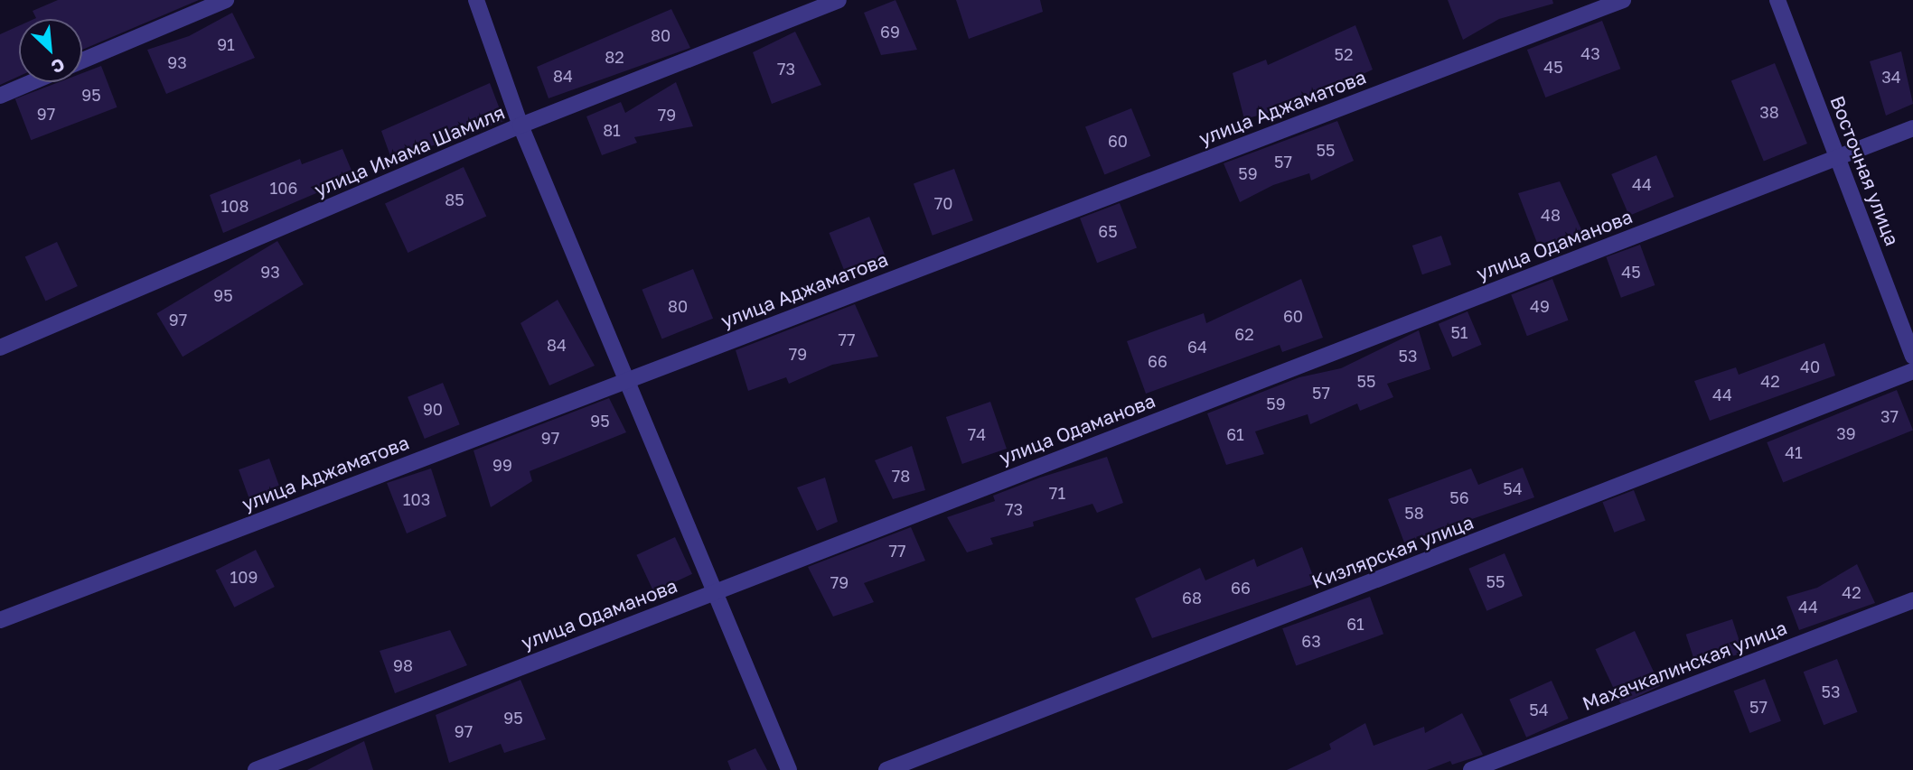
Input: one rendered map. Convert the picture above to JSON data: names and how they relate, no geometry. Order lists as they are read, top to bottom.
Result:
{
  "streets": {
    "street": [
      "улица Аджаматова",
      "улица Имама Шамиля",
      "Восточная улица",
      "улица Одаманова",
      "Кизлярская улица",
      "Махачкалинская улица"
    ]
  },
  "crossings": [
    ["Восточная улица", "улица Одаманова"]
  ],
  "house_numbers": [
    "69",
    "80",
    "91",
    "43",
    "52",
    "82",
    "93",
    "45",
    "73",
    "84",
    "34",
    "95",
    "38",
    "97",
    "79",
    "81",
    "60",
    "55",
    "57",
    "59",
    "44",
    "106",
    "85",
    "70",
    "108",
    "48",
    "65",
    "93",
    "45",
    "95",
    "80",
    "49",
    "60",
    "97",
    "51",
    "62",
    "77",
    "84",
    "64",
    "79",
    "53",
    "66",
    "40",
    "55",
    "42",
    "57",
    "44",
    "59",
    "90",
    "37",
    "95",
    "39",
    "74",
    "61",
    "97",
    "41",
    "99",
    "78",
    "54",
    "71",
    "56",
    "103",
    "73",
    "58",
    "77",
    "109",
    "55",
    "79",
    "66",
    "42",
    "68",
    "44",
    "61",
    "63",
    "98",
    "53",
    "57",
    "54",
    "95",
    "97"
  ],
  "north": "bottom right"
}
